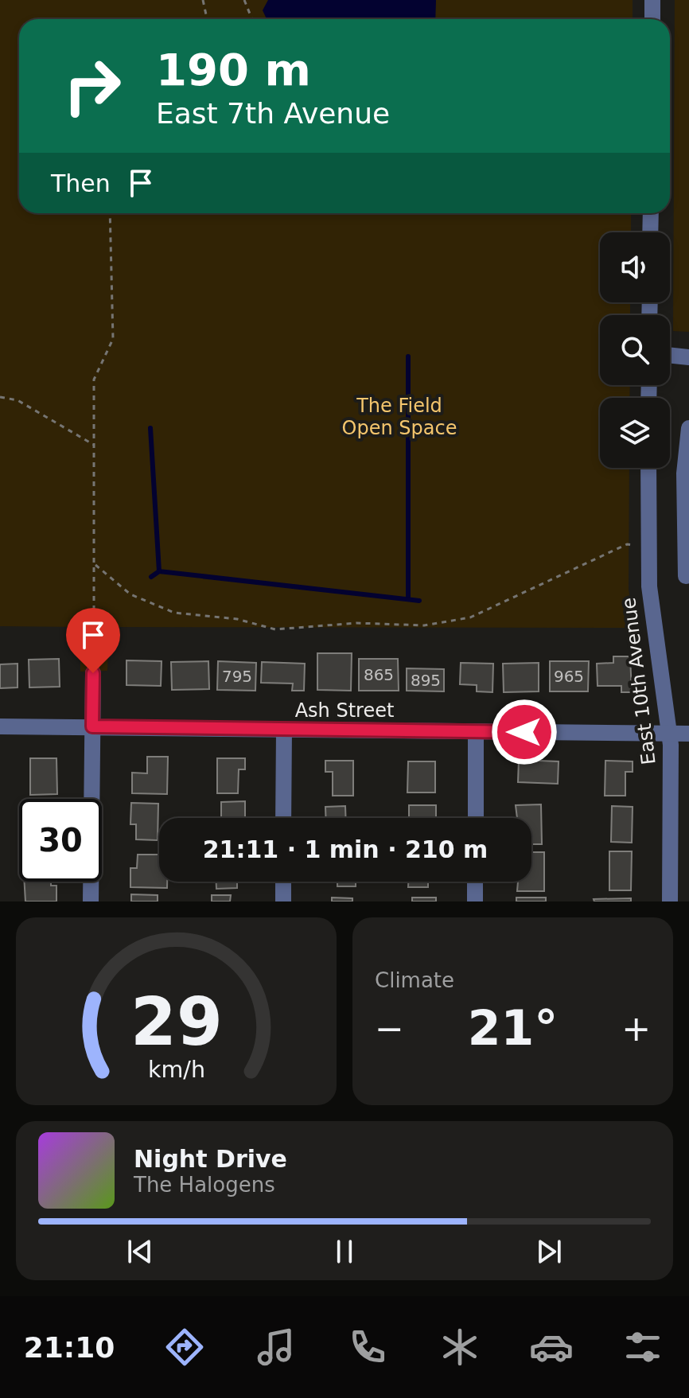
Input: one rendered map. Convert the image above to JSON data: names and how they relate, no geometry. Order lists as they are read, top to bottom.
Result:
{
  "streets": {
    "street": ["East 10th Avenue", "Ash Street"]
  },
  "crossings": [
    ["East 10th Avenue", "Ash Street"]
  ],
  "parks": ["The Field Open Space"],
  "house_numbers": [
    "865",
    "795",
    "965",
    "895"
  ],
  "page": {
    "turn": ["190 m", "East 7th Avenue"],
    "then": "Then",
    "limit": "30",
    "trip": "21:11 · 1 min · 210 m",
    "tile": "Climate",
    "heat": ["−", "21°", "+"],
    "song": ["Night Drive", "The Halogens"],
    "tabs": "21:10",
    "gauge": ["29", "km/h"]
  }
}
